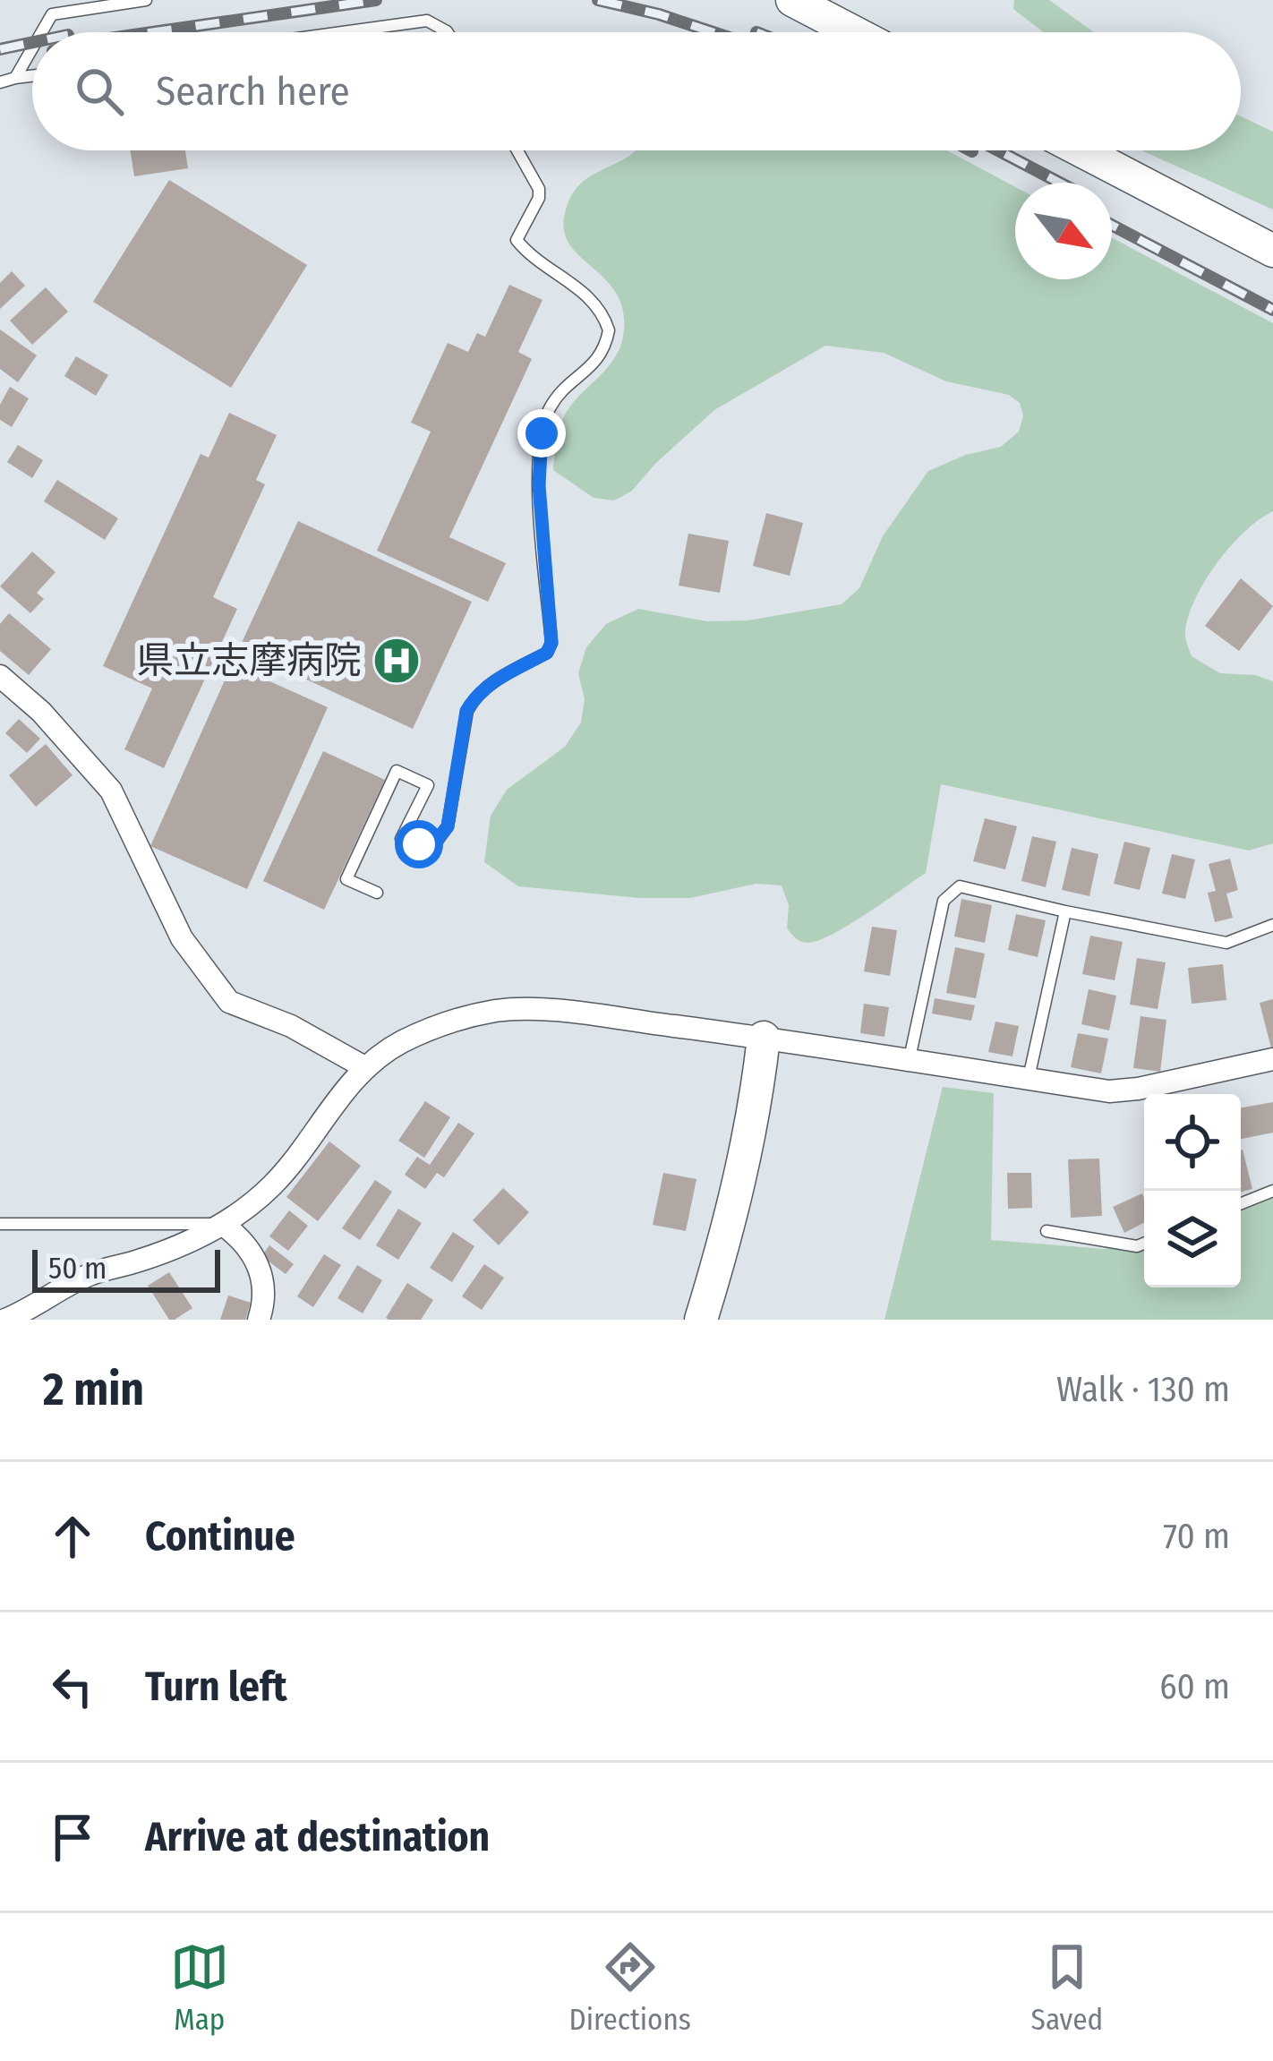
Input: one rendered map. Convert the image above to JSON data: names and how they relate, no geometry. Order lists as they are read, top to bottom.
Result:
{
  "places": {
    "hospital": ["県立志摩病院"]
  },
  "scale_bar": "50 m",
  "north": "bottom right",
  "page": {
    "search": "Search here",
    "scale": "50 m",
    "heading": ["2 min", "Walk · 130 m"],
    "list": [
      ["Continue", "70 m"],
      ["Turn left", "60 m"],
      "Arrive at destination"
    ],
    "nav": ["Map", "Directions", "Saved"]
  }
}
